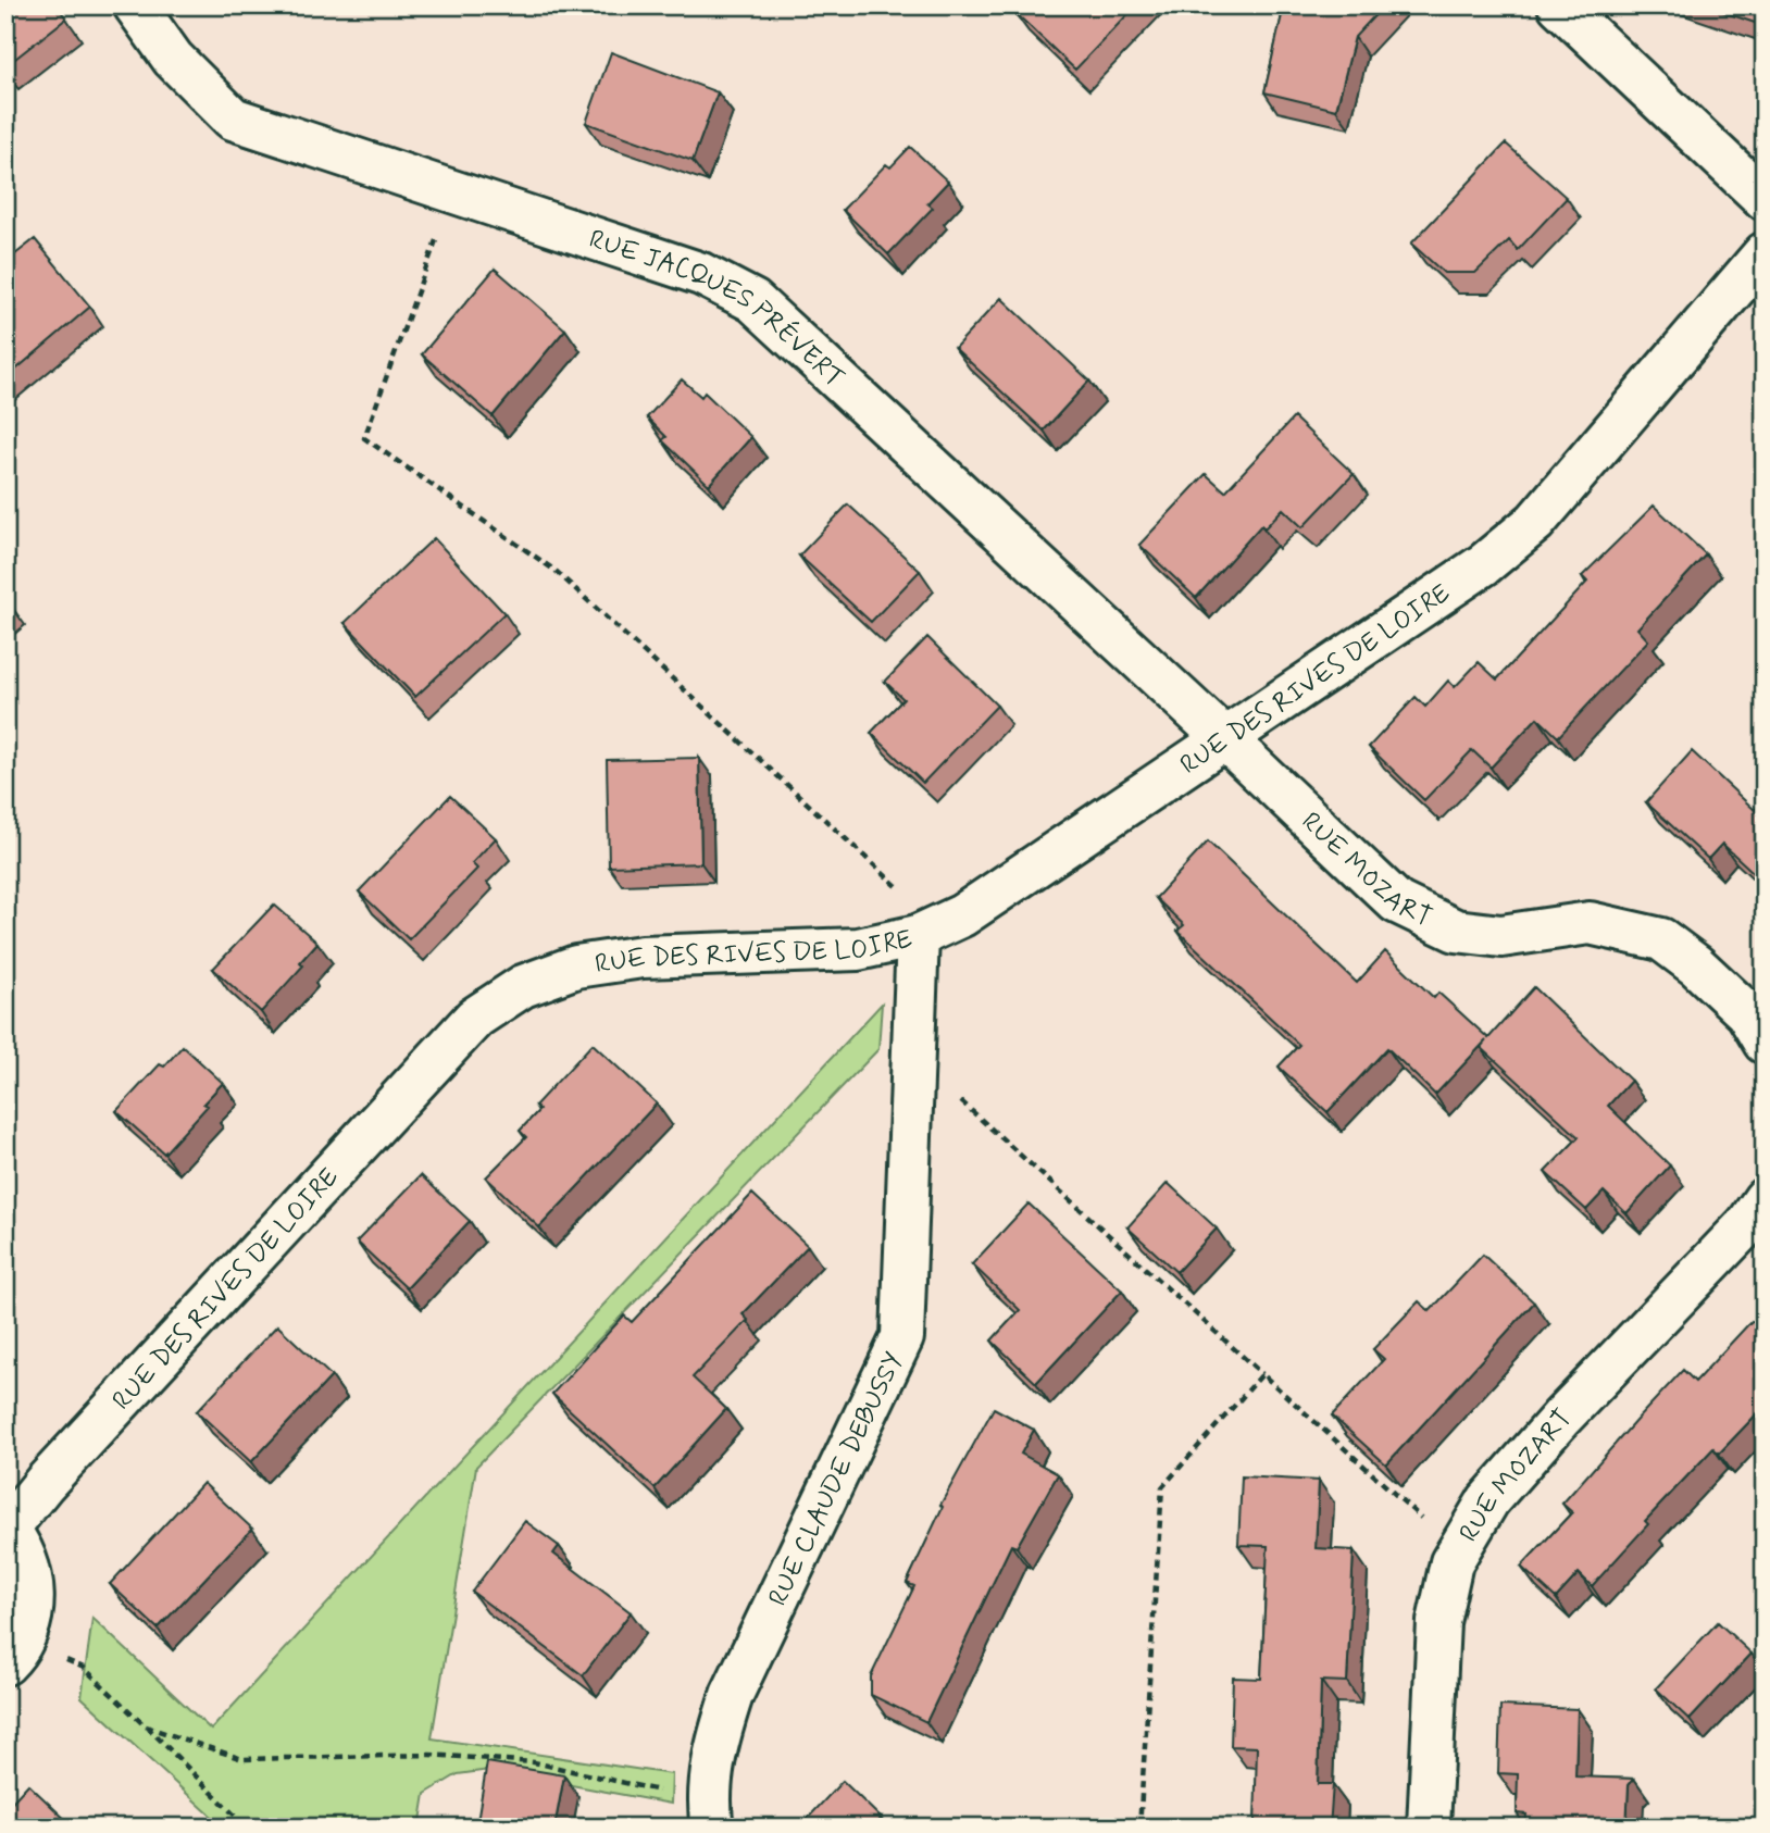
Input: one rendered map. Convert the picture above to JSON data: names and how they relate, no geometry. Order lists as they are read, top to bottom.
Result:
{
  "streets": {
    "street": [
      "RUE JACQUES PRÉVERT",
      "RUE DES RIVES DE LOIRE",
      "RUE MOZART",
      "RUE CLAUDE DEBUSSY"
    ]
  },
  "crossings": [
    ["RUE JACQUES PRÉVERT", "RUE DES RIVES DE LOIRE"],
    ["RUE JACQUES PRÉVERT", "RUE MOZART"],
    ["RUE DES RIVES DE LOIRE", "RUE MOZART"],
    ["RUE DES RIVES DE LOIRE", "RUE CLAUDE DEBUSSY"]
  ]
}
